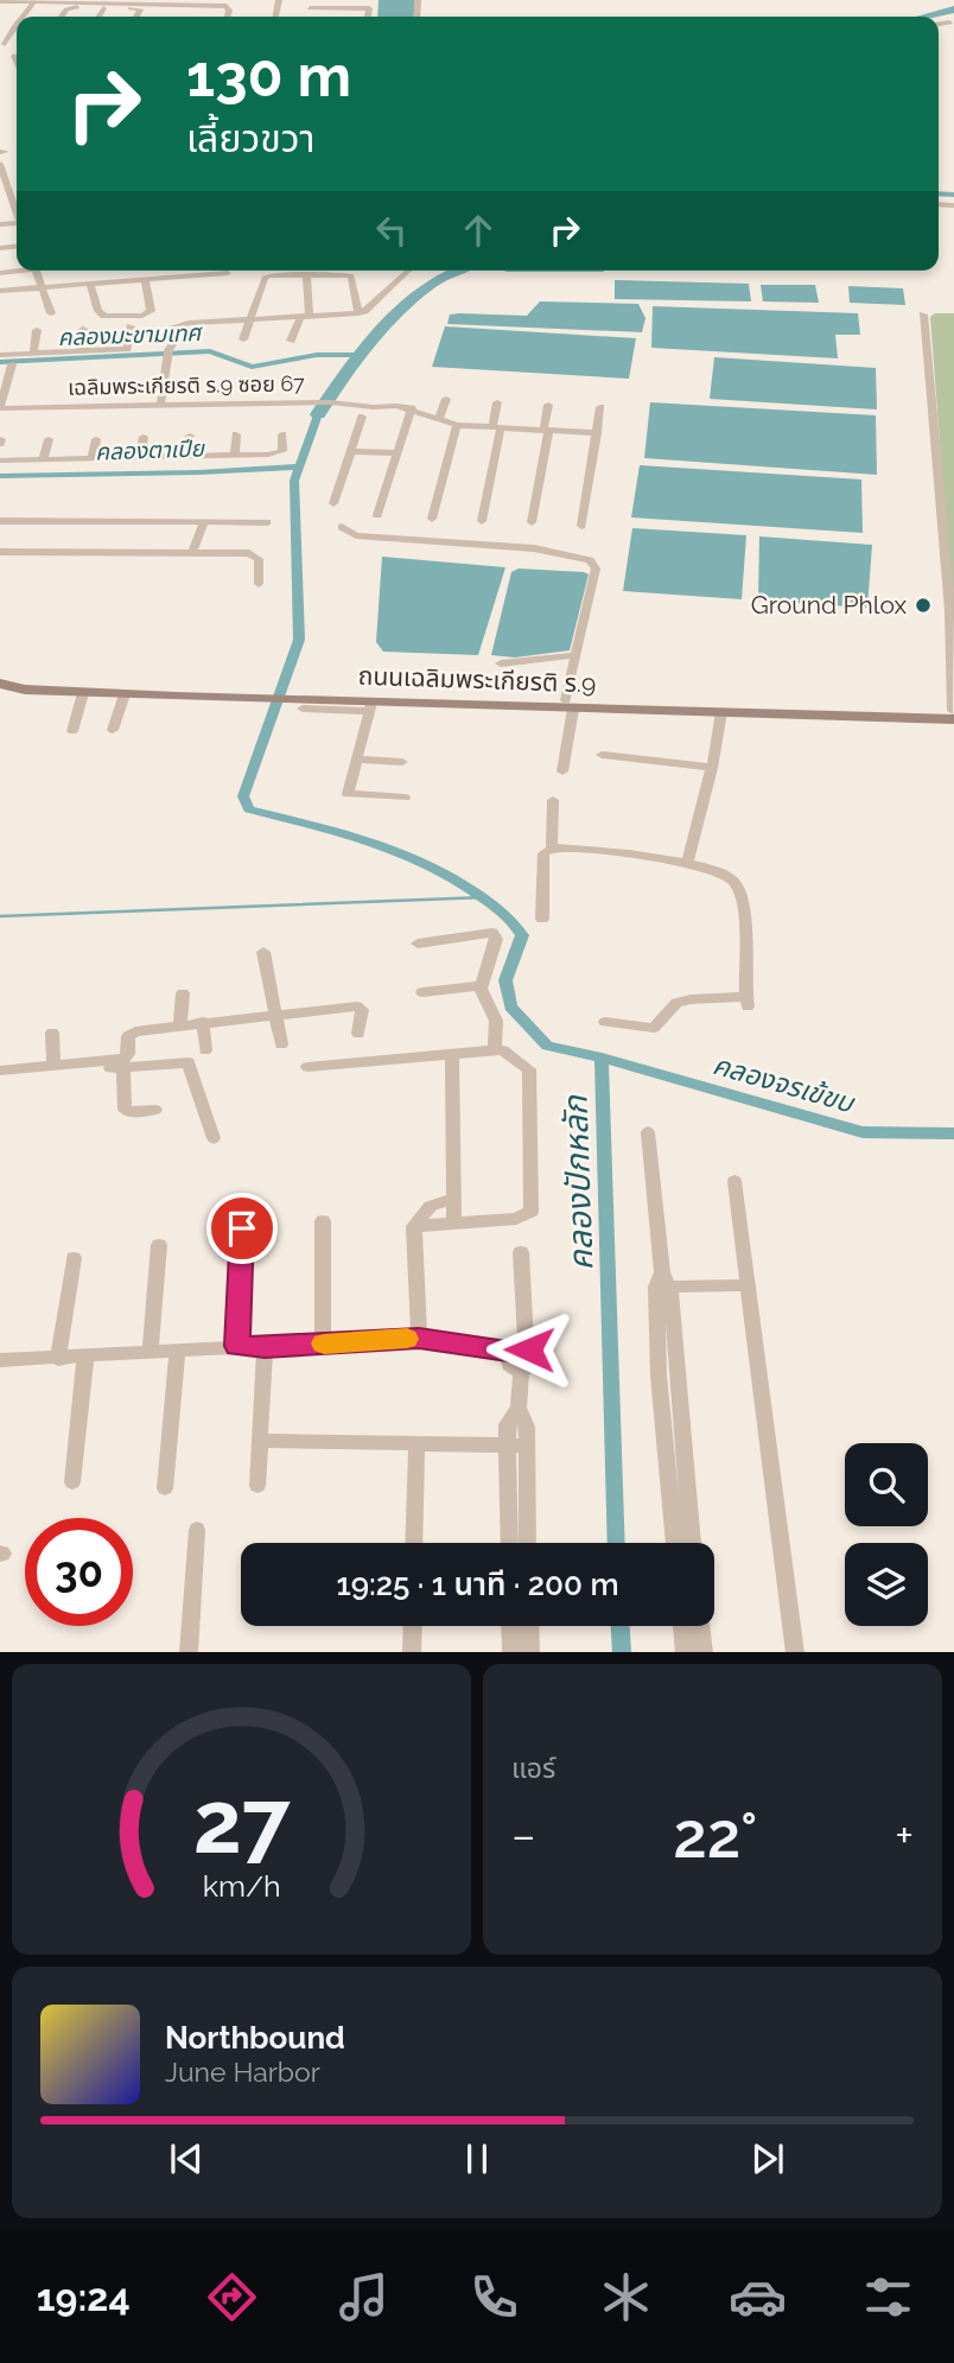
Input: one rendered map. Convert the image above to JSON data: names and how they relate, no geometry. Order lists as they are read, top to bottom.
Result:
{
  "streets": {
    "main road": ["ถนนเฉลิมพระเกียรติ ร.9"],
    "street": ["เฉลิมพระเกียรติ ร.9 ซอย 67"]
  },
  "water": [
    "คลองมะขามเทศ",
    "คลองตาเปีย",
    "คลองจรเข้ขบ",
    "คลองปักหลัก"
  ],
  "places": ["Ground Phlox"],
  "page": {
    "turn": ["130 m", "เลี้ยวขวา"],
    "limit": "30",
    "trip": "19:25 · 1 นาที · 200 m",
    "tile": "แอร์",
    "heat": ["−", "22°", "+"],
    "song": ["Northbound", "June Harbor"],
    "tabs": "19:24",
    "gauge": ["27", "km/h"]
  }
}
